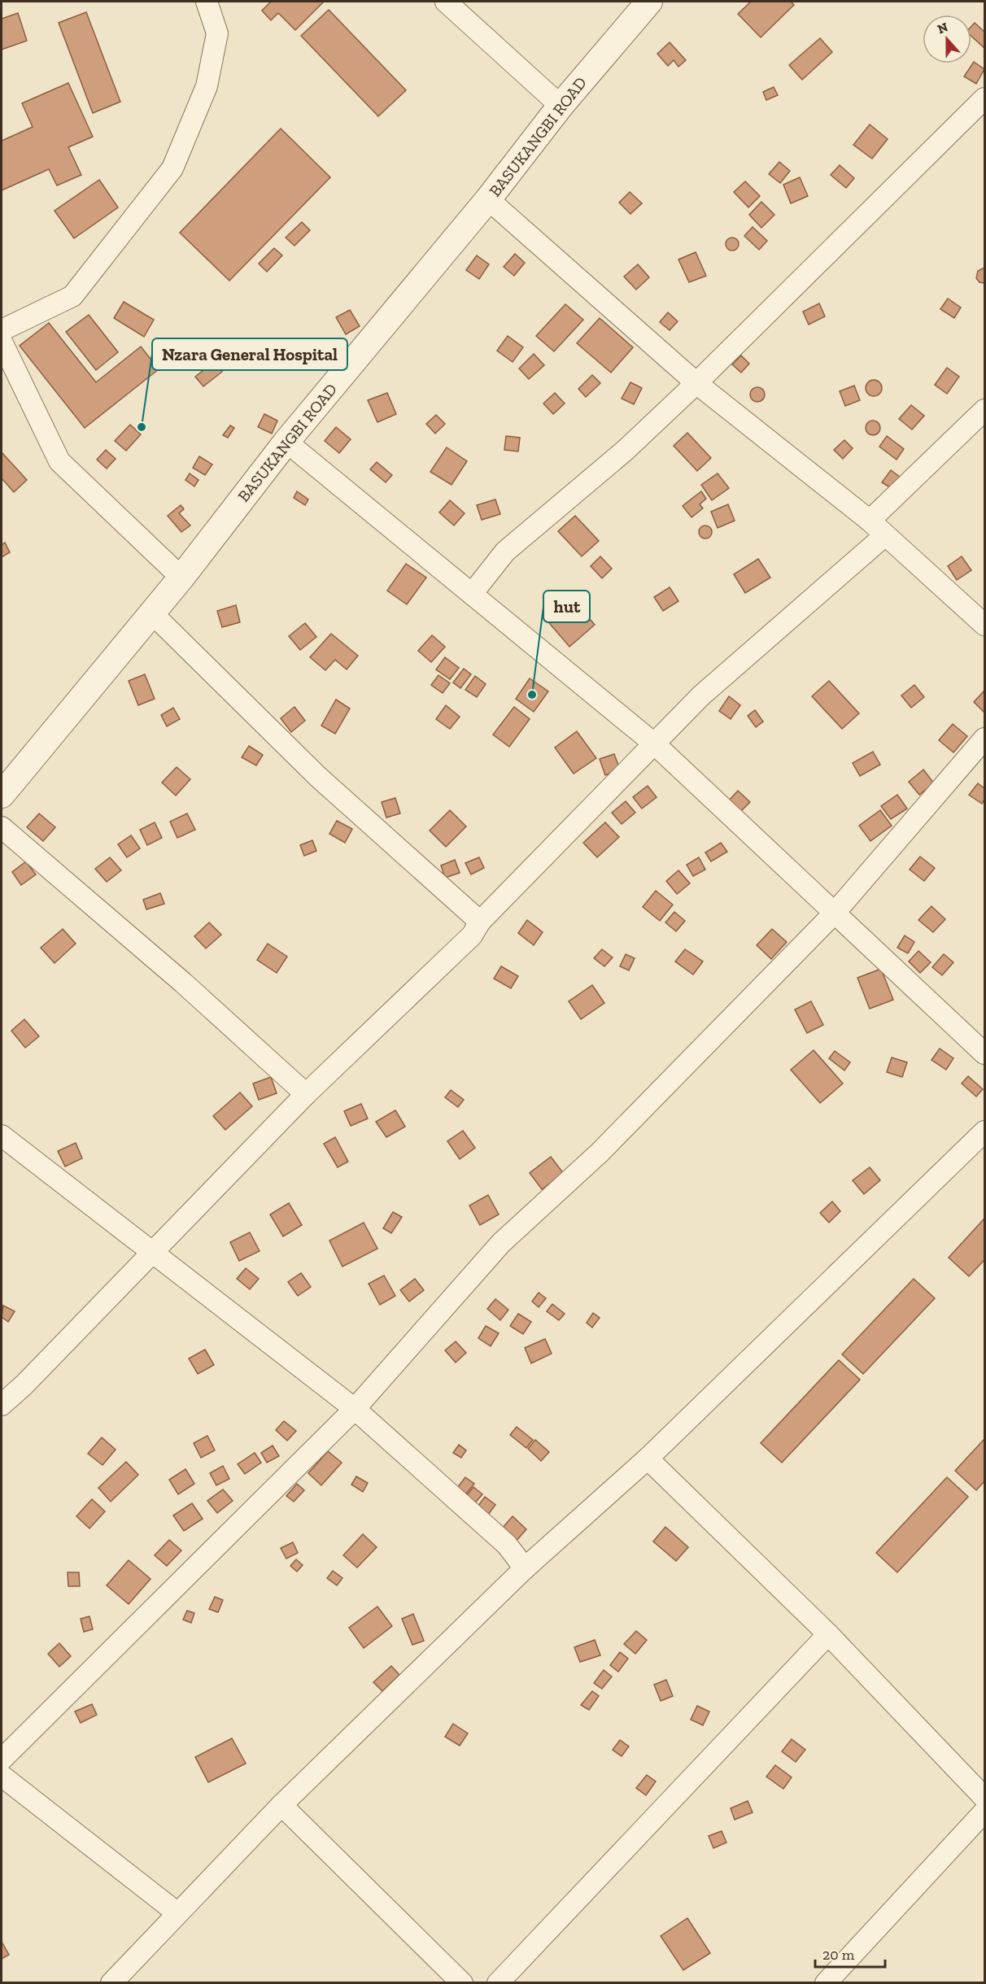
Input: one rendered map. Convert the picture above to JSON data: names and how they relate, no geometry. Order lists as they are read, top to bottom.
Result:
{
  "streets": {
    "street": ["BASUKANGBI ROAD"]
  },
  "places": ["Nzara General Hospital", "hut"],
  "scale_bar": "20 m",
  "north": "top"
}
